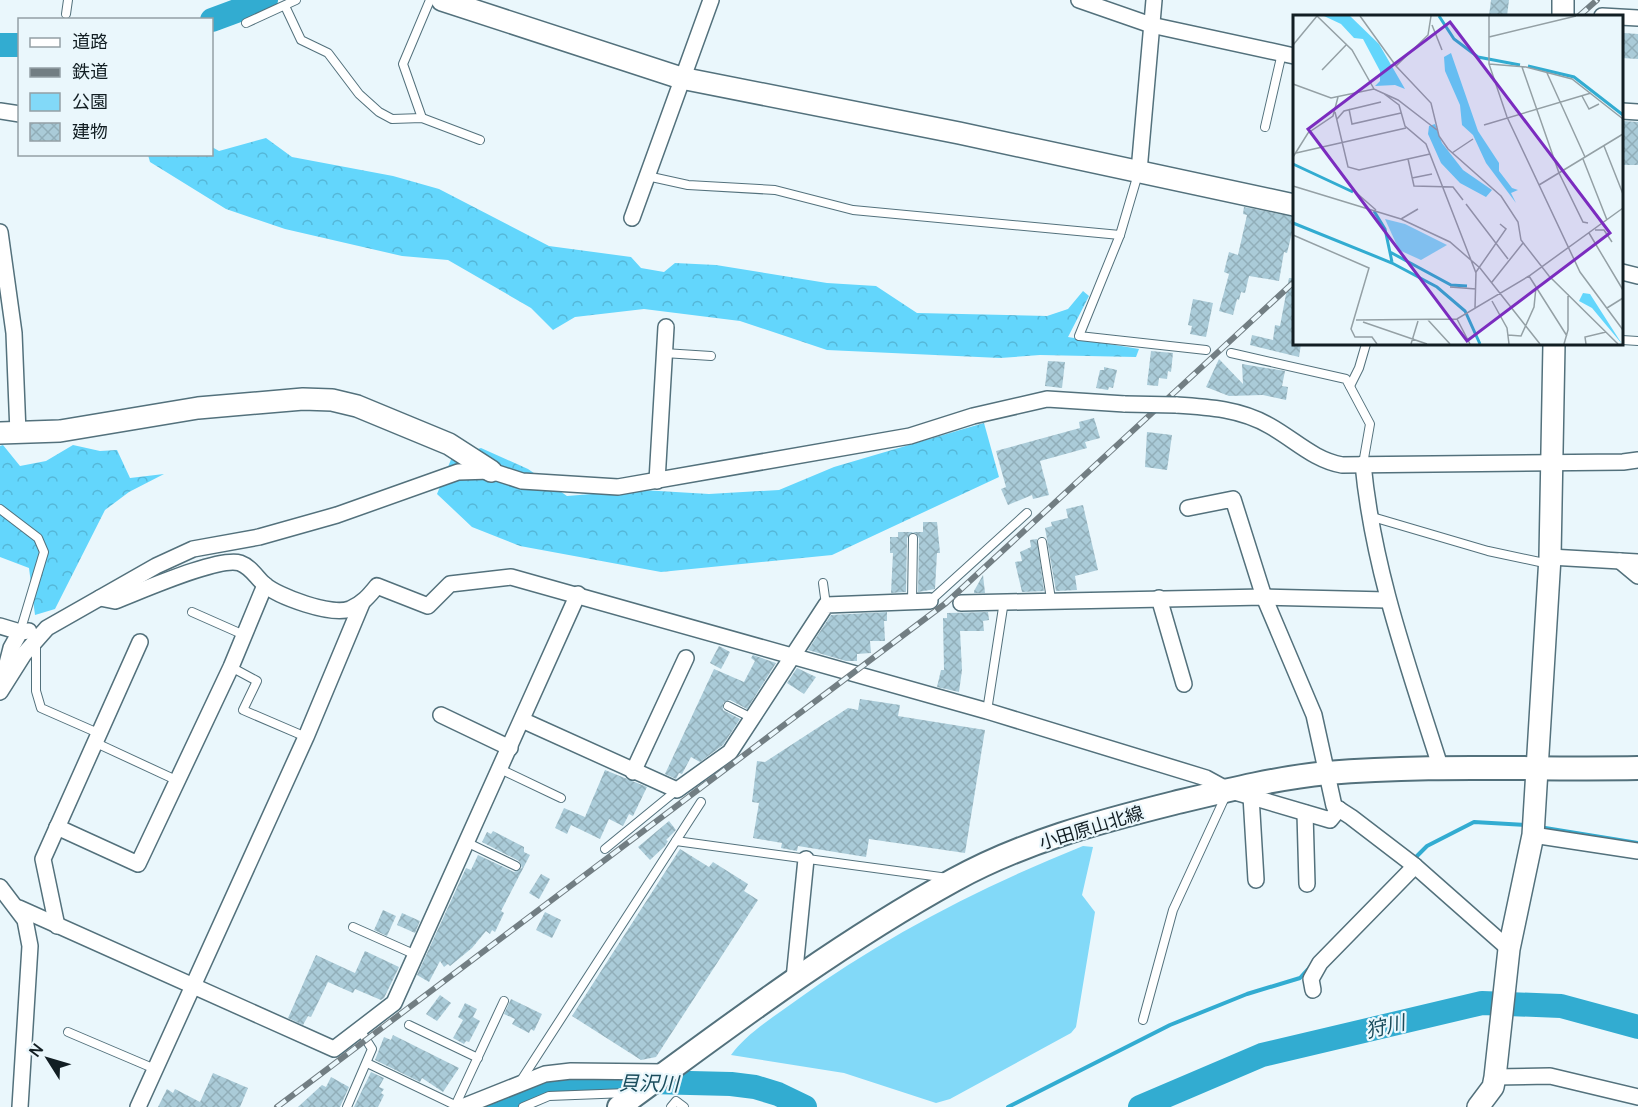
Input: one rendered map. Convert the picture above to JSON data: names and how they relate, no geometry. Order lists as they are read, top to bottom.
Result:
{
  "streets": {
    "main road": ["小田原山北線"]
  },
  "water": ["狩川", "貝沢川"],
  "legend": [
    "道路",
    "鉄道",
    "公園",
    "建物"
  ],
  "north": "top left"
}
